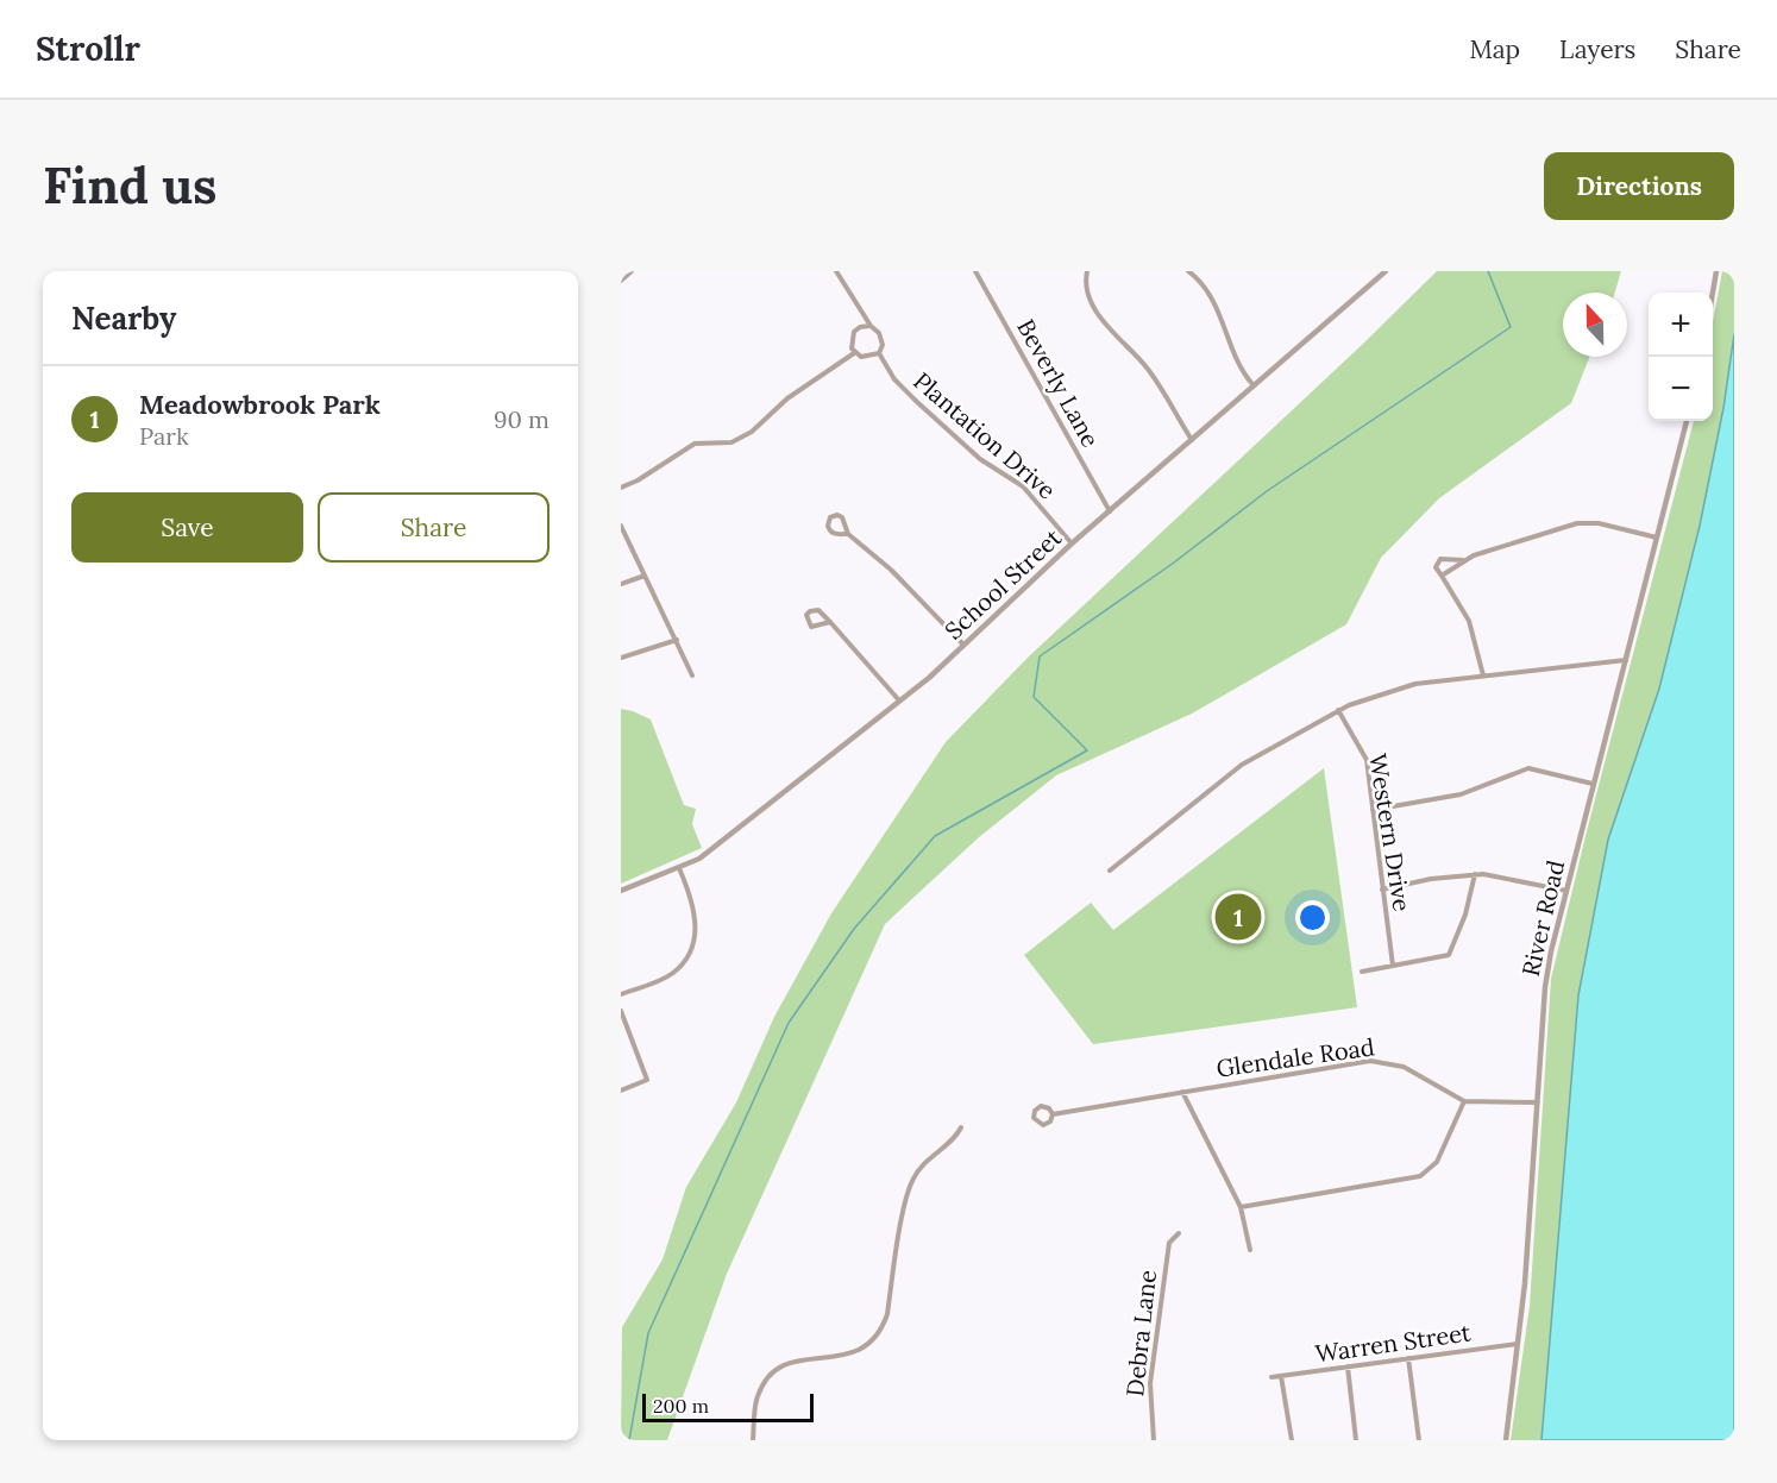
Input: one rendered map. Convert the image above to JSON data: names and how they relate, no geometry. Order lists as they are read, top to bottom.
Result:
{
  "streets": {
    "street": [
      "Beverly Lane",
      "Plantation Drive",
      "School Street",
      "Western Drive",
      "River Road",
      "Glendale Road",
      "Debra Lane",
      "Warren Street"
    ]
  },
  "crossings": [
    ["Beverly Lane", "School Street"],
    ["Plantation Drive", "School Street"],
    ["River Road", "Glendale Road"],
    ["River Road", "Warren Street"]
  ],
  "scale_bar": "200 m",
  "north": "top",
  "page": {
    "header": "Strollr",
    "nav": ["Map", "Layers", "Share"],
    "buttons": [
      "Directions",
      ["Save", "Share"]
    ],
    "title": "Find us",
    "heading": "Nearby",
    "map_buttons": ["+", "−"],
    "list": [
      {
        "mark": "1",
        "name": "Meadowbrook Park",
        "note": "Park",
        "value": "90 m"
      }
    ],
    "pins": "1",
    "scale": "200 m"
  }
}
